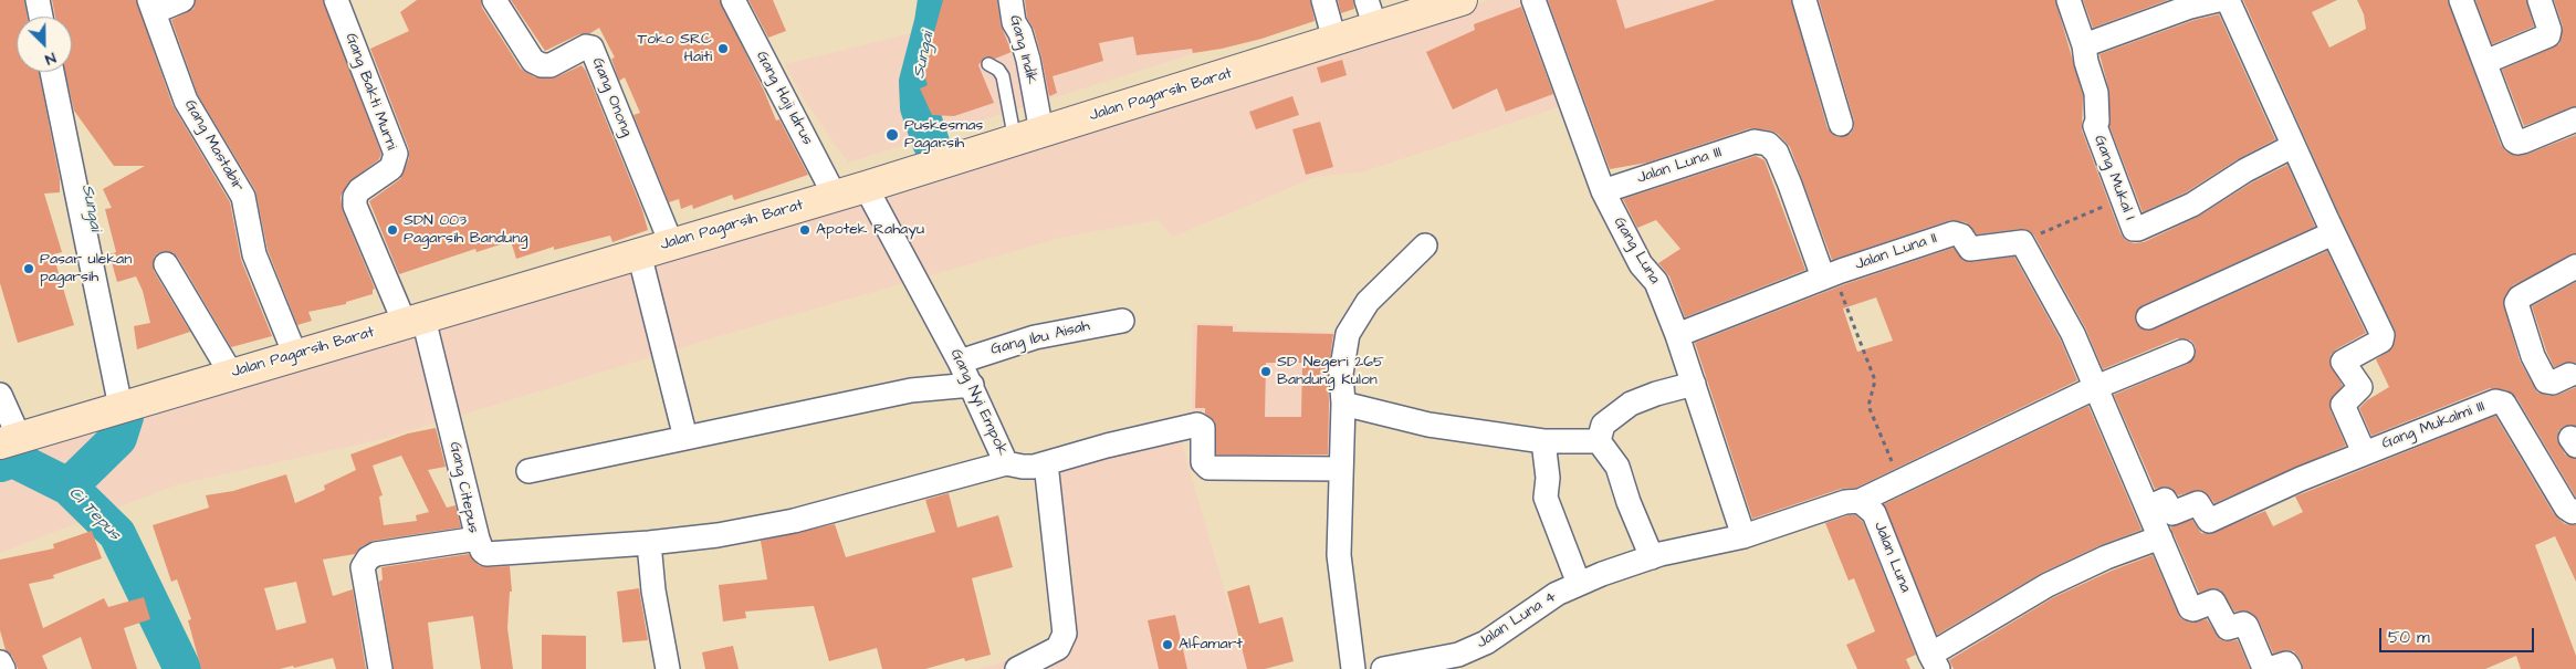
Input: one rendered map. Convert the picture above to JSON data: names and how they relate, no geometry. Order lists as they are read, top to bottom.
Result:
{
  "streets": {
    "street": [
      "Gang Indik",
      "Gang Bakti Murni",
      "Jalan Pagarsih Barat",
      "Gang Onong",
      "Gang Haji Idrus",
      "Gang Mastabir",
      "Jalan Luna III",
      "Gang Mukal I",
      "Gang Luna",
      "Jalan Luna II",
      "Gang Ibu Aisah",
      "Gang Nyi Empok",
      "Gang Mukalmi III",
      "Gang Citepus",
      "Jalan Luna",
      "Jalan Luna 4"
    ]
  },
  "crossings": [
    ["Gang Indik", "Jalan Pagarsih Barat"],
    ["Gang Bakti Murni", "Jalan Pagarsih Barat"],
    ["Gang Bakti Murni", "Gang Citepus"],
    ["Jalan Pagarsih Barat", "Gang Onong"],
    ["Jalan Pagarsih Barat", "Gang Haji Idrus"],
    ["Jalan Pagarsih Barat", "Gang Mastabir"],
    ["Jalan Pagarsih Barat", "Gang Nyi Empok"],
    ["Jalan Pagarsih Barat", "Gang Citepus"],
    ["Jalan Luna III", "Gang Luna"],
    ["Jalan Luna III", "Jalan Luna II"],
    ["Gang Luna", "Jalan Luna II"],
    ["Gang Luna", "Jalan Luna 4"],
    ["Gang Ibu Aisah", "Gang Nyi Empok"]
  ],
  "water": ["Sungai", "Ci Tepus"],
  "places": [
    "Toko SRC Haiti",
    "Puskesmas Pagarsih",
    "SDN 003 Pagarsih Bandung",
    "Apotek Rahayu",
    "Pasar ulekan pagarsih",
    "SD Negeri 265 Bandung Kulon",
    "Alfamart"
  ],
  "scale_bar": "50 m",
  "north": "bottom right"
}
